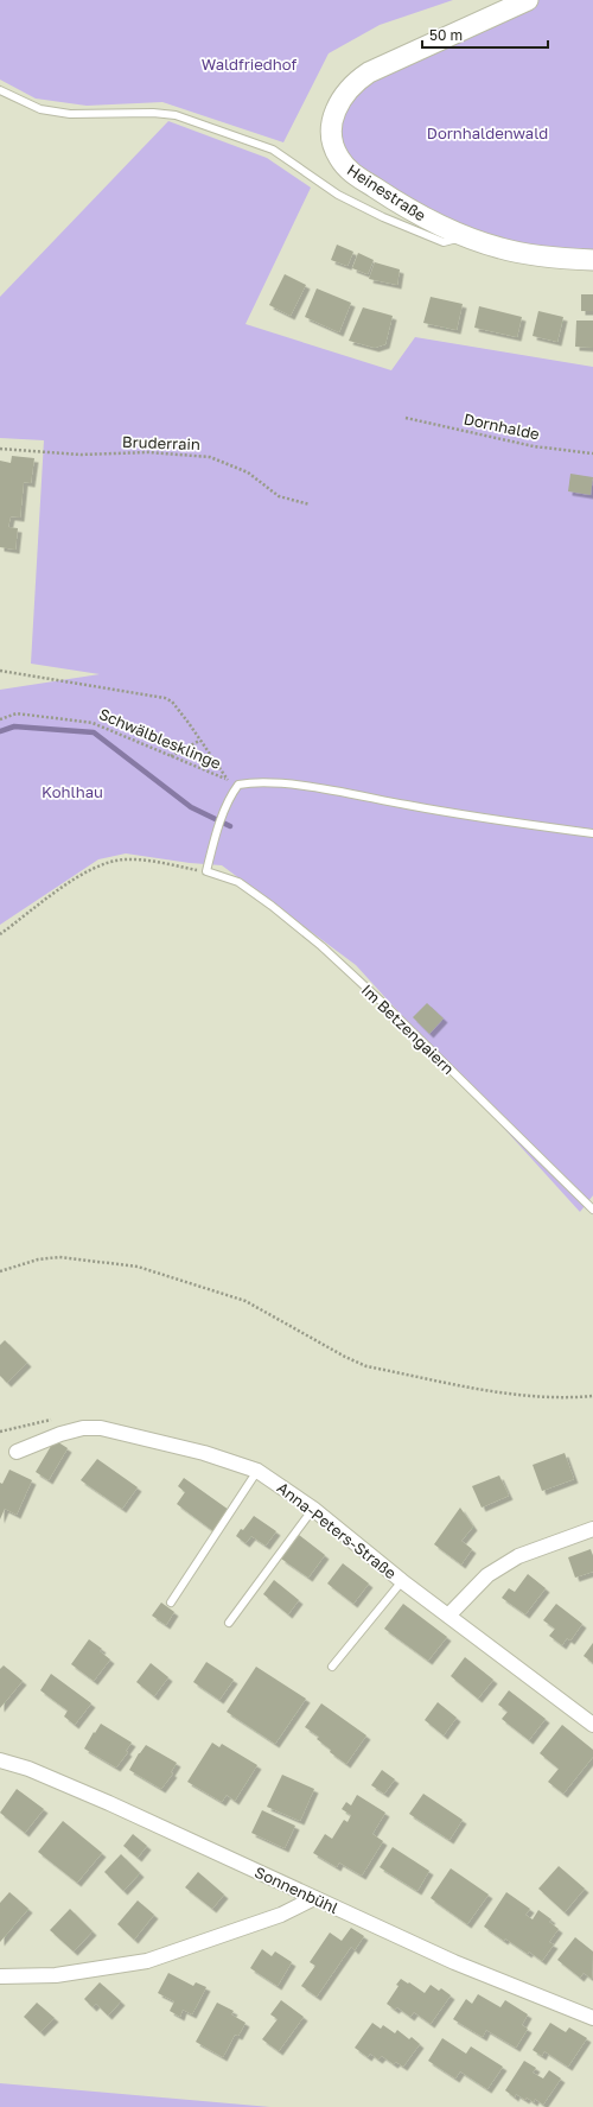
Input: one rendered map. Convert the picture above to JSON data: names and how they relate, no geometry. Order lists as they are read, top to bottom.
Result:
{
  "streets": {
    "main road": ["Heinestraße"],
    "street": ["Anna-Peters-Straße", "Sonnenbühl"],
    "lane": ["Im Betzengaiern"],
    "path": ["Dornhalde", "Bruderrain", "Schwälblesklinge"]
  },
  "parks": ["Waldfriedhof", "Dornhaldenwald", "Kohlhau"],
  "scale_bar": "50 m"
}
